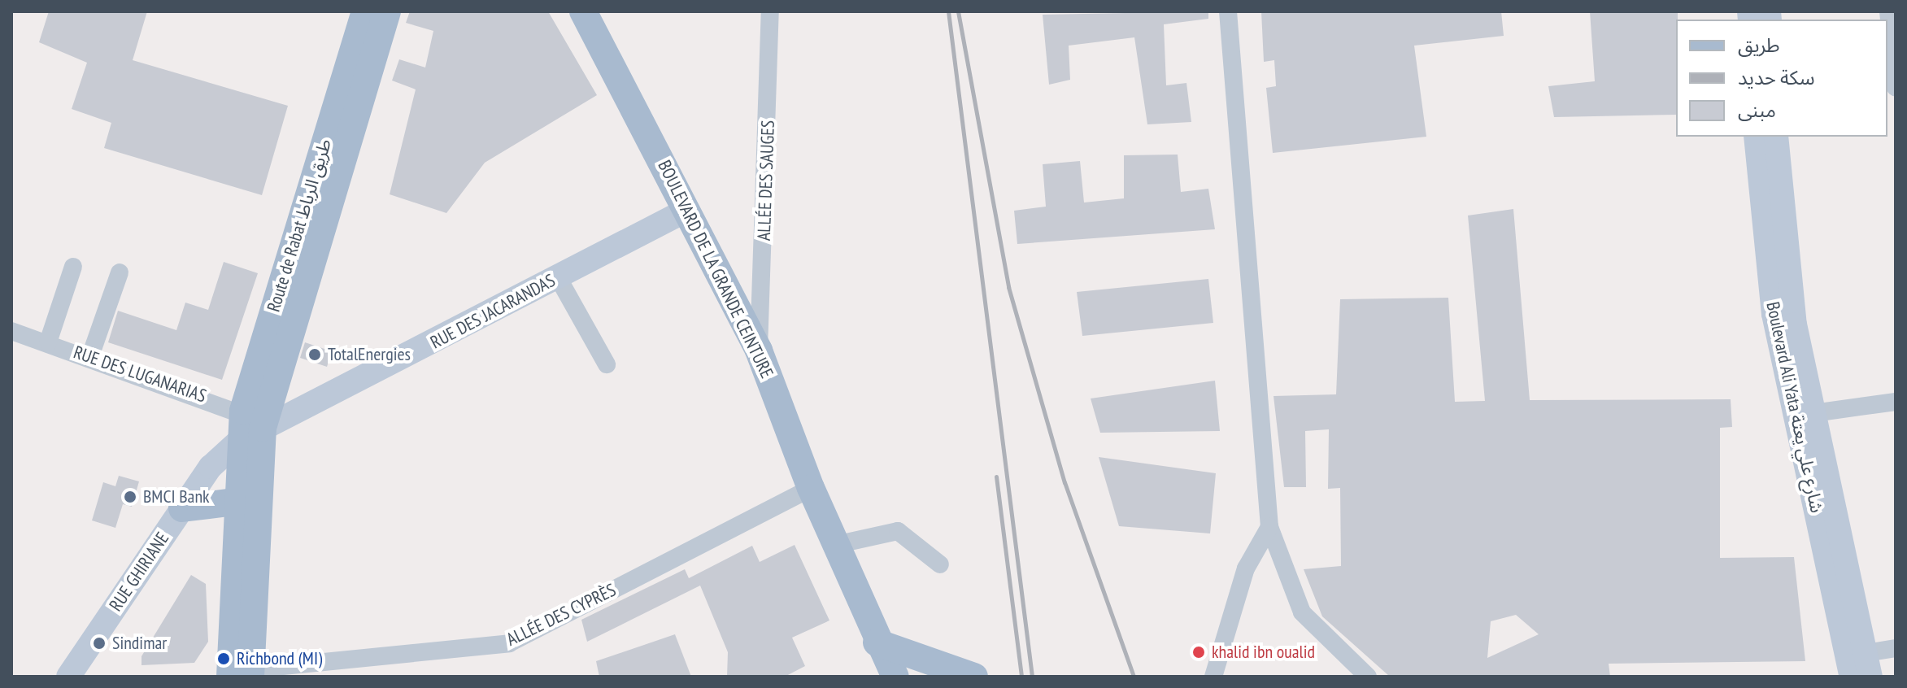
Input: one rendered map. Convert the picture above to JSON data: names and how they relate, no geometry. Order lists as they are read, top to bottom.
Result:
{
  "streets": {
    "main road": ["Route de Rabat طريق الرباط", "BOULEVARD DE LA GRANDE CEINTURE"],
    "street": [
      "ALLÉE DES SAUGES",
      "RUE DES JACARANDAS",
      "RUE DES LUGANARIAS",
      "Boulevard Ali Yata شارع علي يعتة",
      "RUE GHIRIANE",
      "ALLÉE DES CYPRÈS"
    ]
  },
  "crossings": [
    ["ALLÉE DES SAUGES", "BOULEVARD DE LA GRANDE CEINTURE"],
    ["Route de Rabat طريق الرباط", "RUE DES JACARANDAS"],
    ["Route de Rabat طريق الرباط", "RUE DES LUGANARIAS"],
    ["Route de Rabat طريق الرباط", "RUE GHIRIANE"],
    ["BOULEVARD DE LA GRANDE CEINTURE", "RUE DES JACARANDAS"],
    ["BOULEVARD DE LA GRANDE CEINTURE", "ALLÉE DES CYPRÈS"],
    ["RUE DES JACARANDAS", "RUE DES LUGANARIAS"],
    ["RUE DES JACARANDAS", "RUE GHIRIANE"],
    ["RUE DES LUGANARIAS", "RUE GHIRIANE"]
  ],
  "places": [
    "TotalEnergies",
    "BMCI Bank",
    "Sindimar",
    "khalid ibn oualid",
    "Richbond (MI)"
  ],
  "legend": ["طريق", "سكة حديد", "مبنى"]
}
